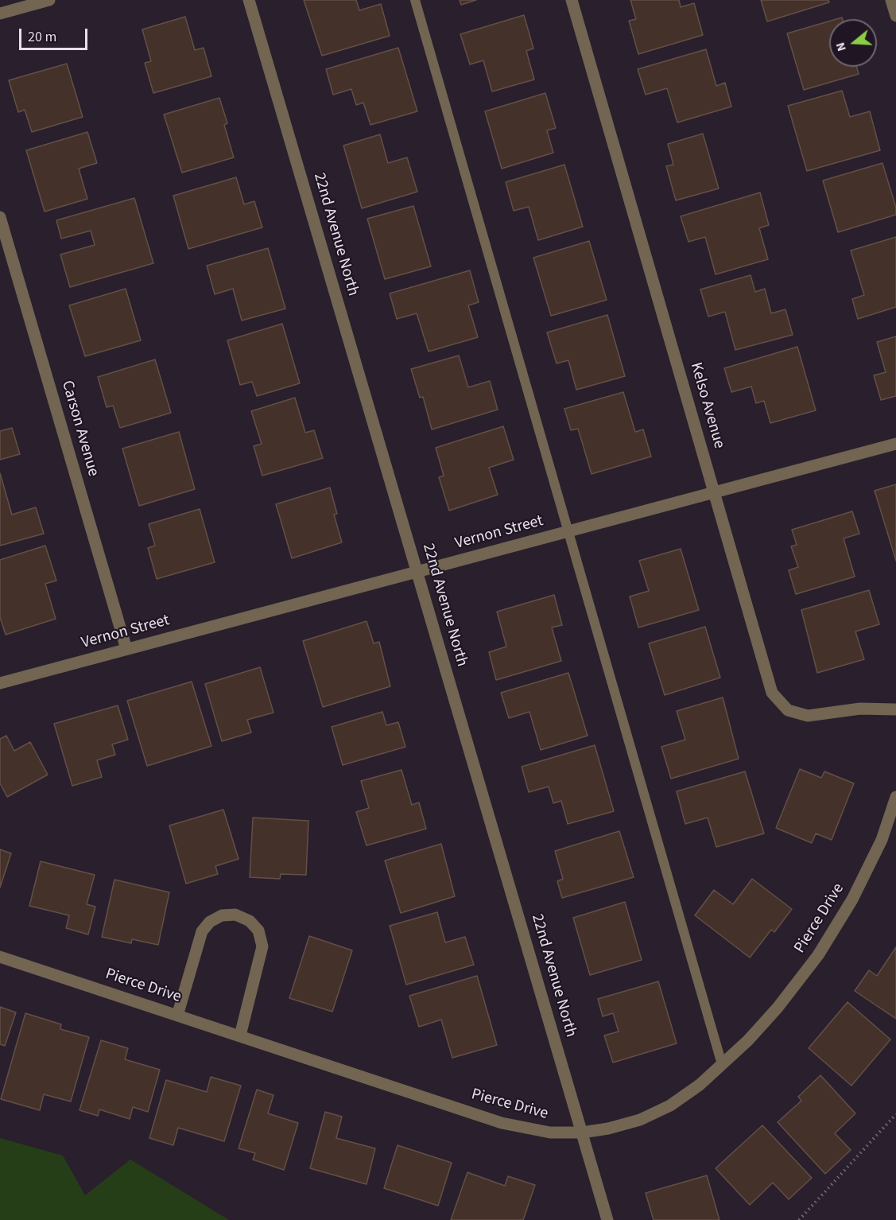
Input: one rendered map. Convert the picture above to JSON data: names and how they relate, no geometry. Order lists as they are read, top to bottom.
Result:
{
  "streets": {
    "street": [
      "22nd Avenue North",
      "Kelso Avenue",
      "Carson Avenue",
      "Vernon Street",
      "Pierce Drive"
    ]
  },
  "crossings": [
    ["22nd Avenue North", "Vernon Street"],
    ["22nd Avenue North", "Pierce Drive"],
    ["Kelso Avenue", "Vernon Street"],
    ["Carson Avenue", "Vernon Street"]
  ],
  "scale_bar": "20 m",
  "north": "left"
}
